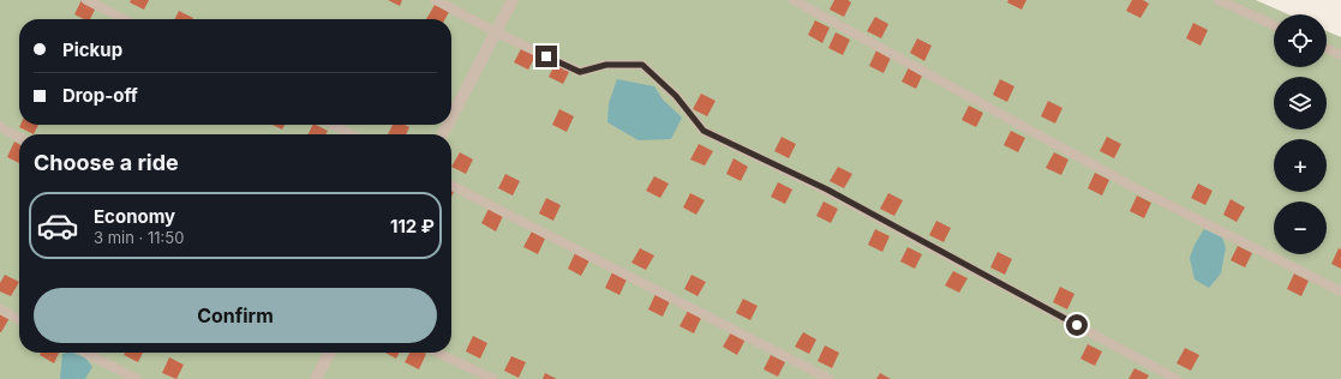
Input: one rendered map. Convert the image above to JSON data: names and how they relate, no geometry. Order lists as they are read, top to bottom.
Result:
{
  "page": {
    "map_buttons": ["+", "−"],
    "banner": ["Pickup", "Drop-off"],
    "heading": "Choose a ride",
    "list": [
      {
        "name": "Economy",
        "note": "3 min · 11:50",
        "value": "112 ₽"
      }
    ],
    "buttons": "Confirm"
  }
}
